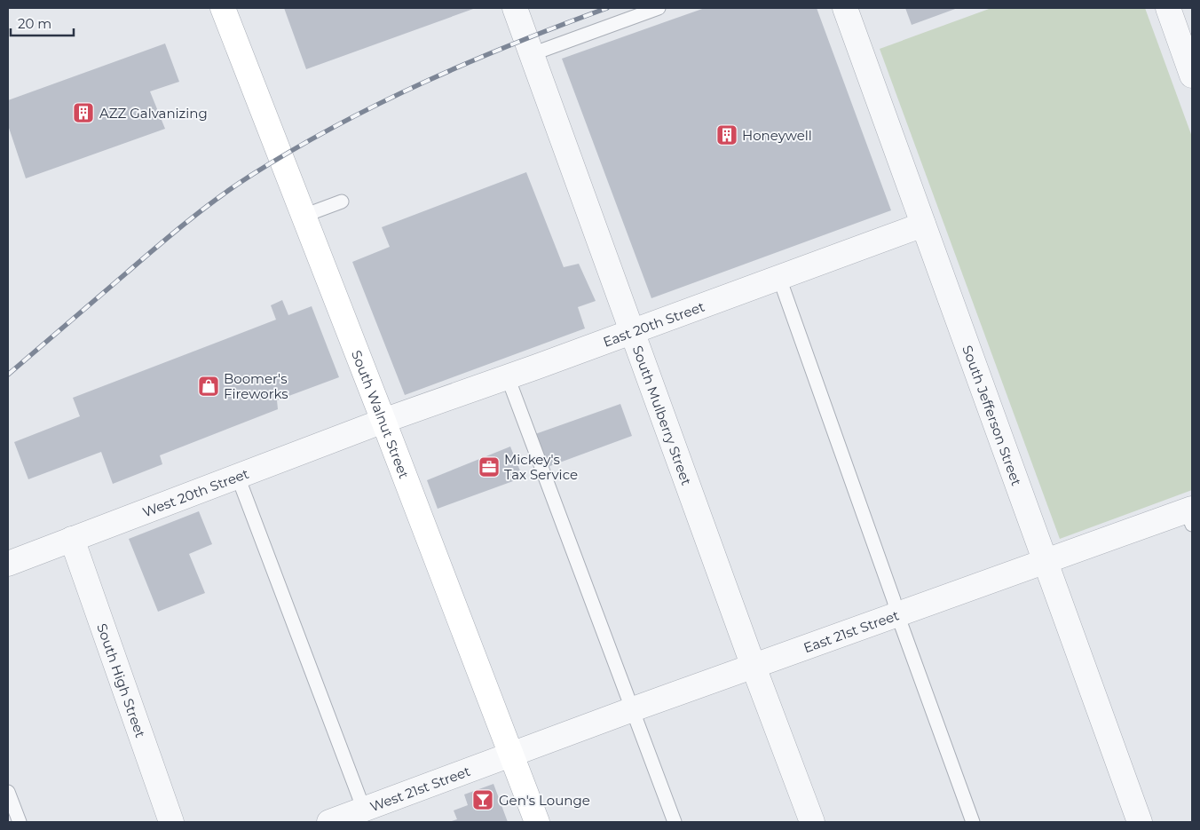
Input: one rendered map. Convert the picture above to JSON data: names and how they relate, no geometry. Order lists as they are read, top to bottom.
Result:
{
  "streets": {
    "main road": ["South Walnut Street"],
    "street": [
      "East 20th Street",
      "South Mulberry Street",
      "South Jefferson Street",
      "West 20th Street",
      "East 21st Street",
      "South High Street",
      "West 21st Street"
    ]
  },
  "crossings": [
    ["East 20th Street", "South Walnut Street"],
    ["East 20th Street", "South Mulberry Street"],
    ["East 20th Street", "South Jefferson Street"],
    ["East 20th Street", "West 20th Street"],
    ["South Walnut Street", "West 20th Street"],
    ["South Walnut Street", "East 21st Street"],
    ["South Walnut Street", "West 21st Street"],
    ["South Mulberry Street", "East 21st Street"],
    ["South Jefferson Street", "East 21st Street"],
    ["West 20th Street", "South High Street"],
    ["East 21st Street", "West 21st Street"]
  ],
  "places": {
    "building": ["AZZ Galvanizing", "Honeywell"],
    "shop": ["Boomer's Fireworks"],
    "office": ["Mickey's Tax Service"],
    "bar": ["Gen's Lounge"]
  },
  "scale_bar": "20 m"
}
